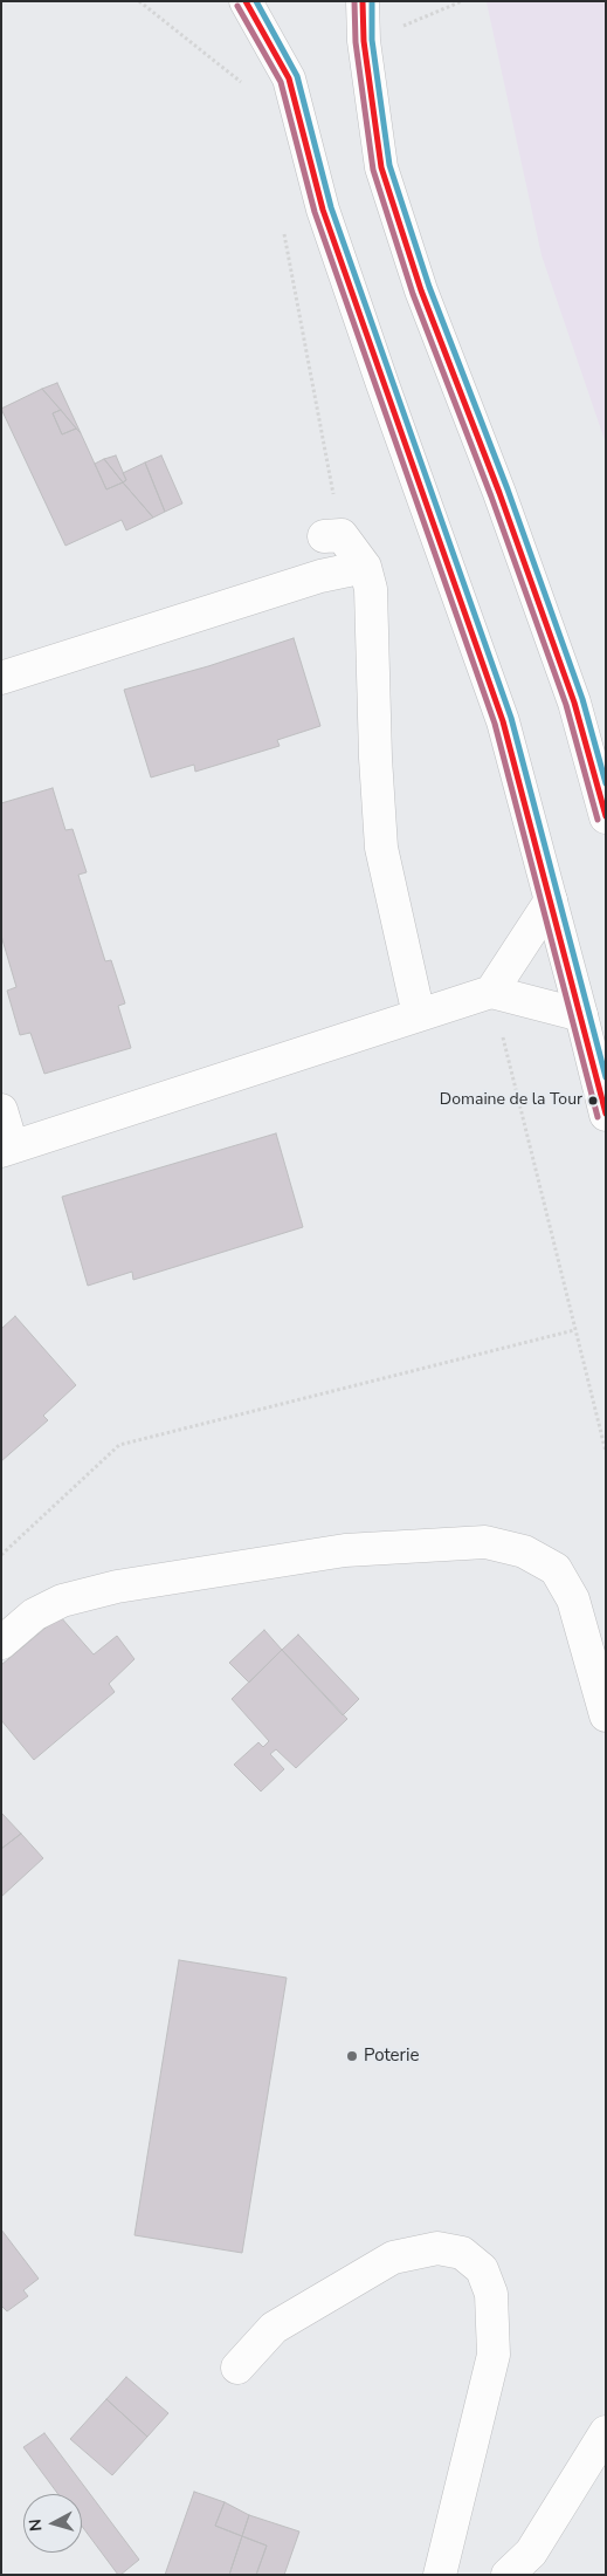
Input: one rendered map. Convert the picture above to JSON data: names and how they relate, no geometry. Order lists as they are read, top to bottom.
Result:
{
  "places": ["Domaine de la Tour", "Poterie"],
  "north": "left"
}
